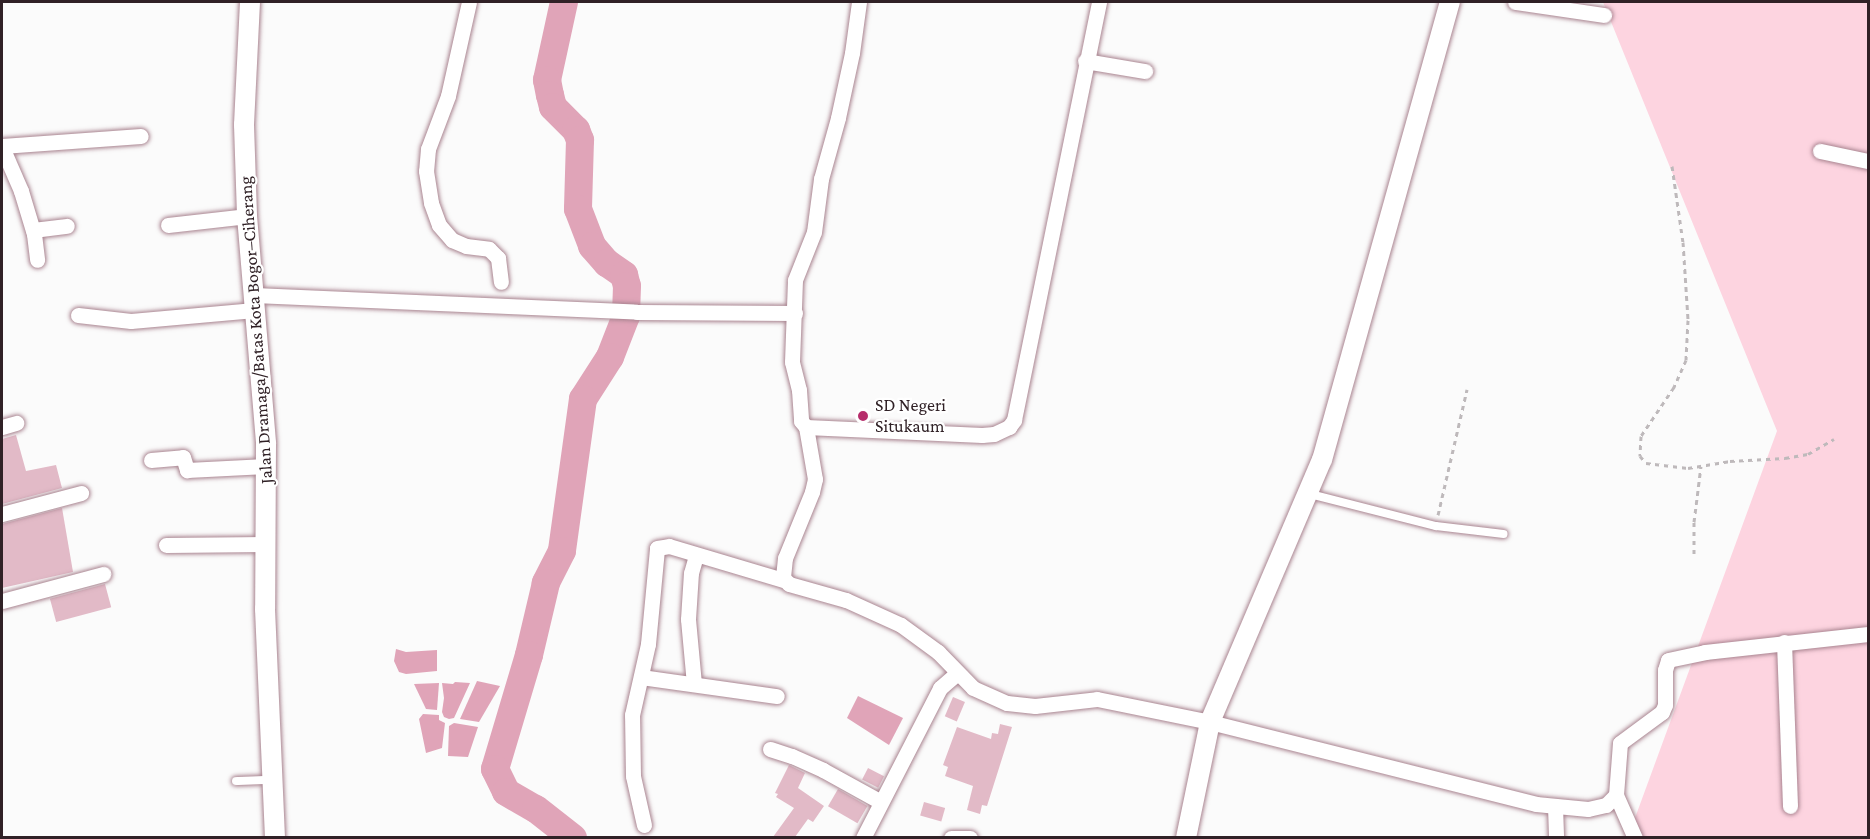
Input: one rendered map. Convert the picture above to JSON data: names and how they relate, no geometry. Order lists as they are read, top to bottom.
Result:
{
  "streets": {
    "street": ["Jalan Dramaga/Batas Kota Bogor–Ciherang"]
  },
  "places": ["SD Negeri Situkaum"]
}
